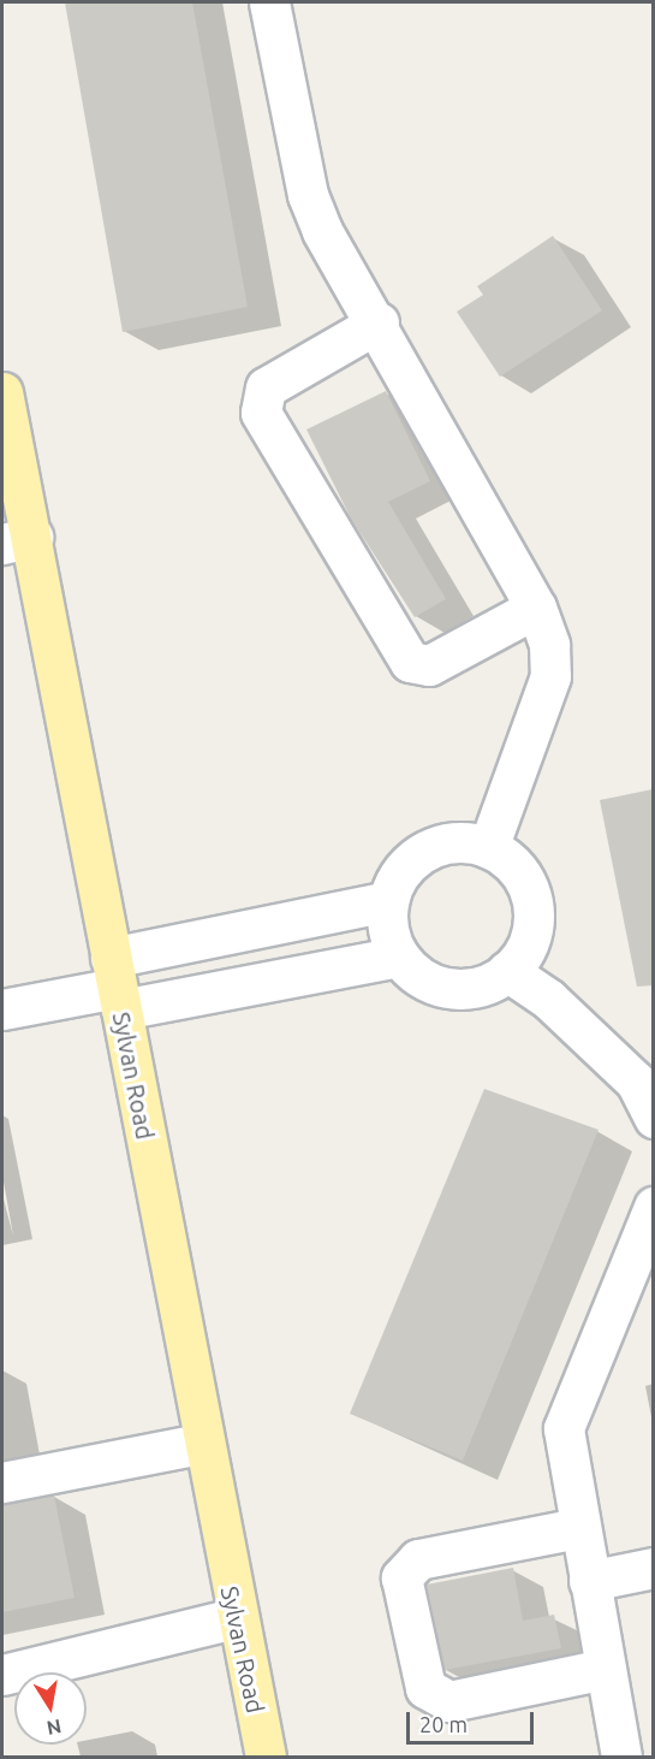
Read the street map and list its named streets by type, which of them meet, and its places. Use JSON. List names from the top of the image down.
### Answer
{
  "streets": {
    "main road": ["Sylvan Road"]
  },
  "scale_bar": "20 m",
  "north": "bottom"
}
